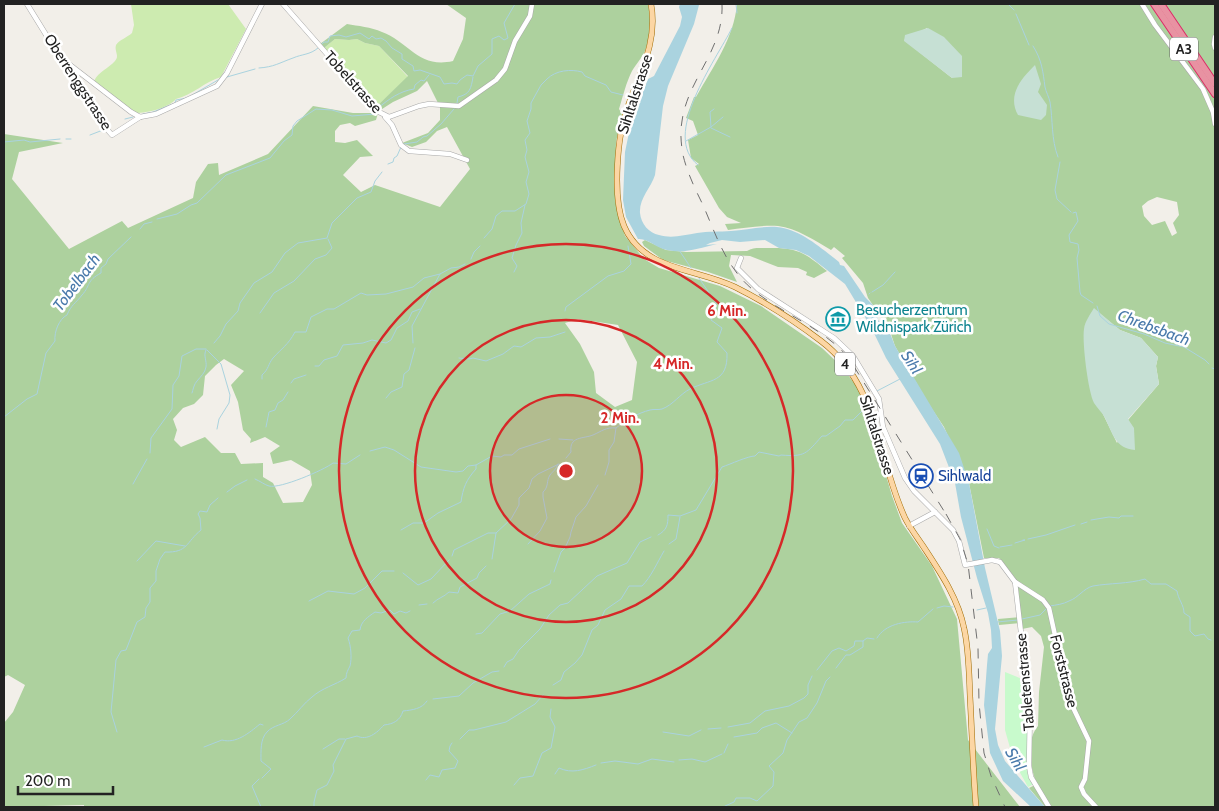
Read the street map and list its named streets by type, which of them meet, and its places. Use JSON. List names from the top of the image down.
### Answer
{
  "streets": {
    "highway": ["A3"],
    "main road": ["Sihltalstrasse", "4"],
    "street": [
      "Oberrenggstrasse",
      "Tobelstrasse",
      "Forststrasse",
      "Tabletenstrasse"
    ]
  },
  "crossings": [
    ["Forststrasse", "Tabletenstrasse"]
  ],
  "water": ["Tobelbach", "Chrebsbach", "Sihl"],
  "places": {
    "museum": ["Besucherzentrum Wildnispark Zürich"],
    "station": ["Sihlwald"]
  },
  "scale_bar": "200 m",
  "rings": ["6 Min.", "4 Min.", "2 Min."]
}
